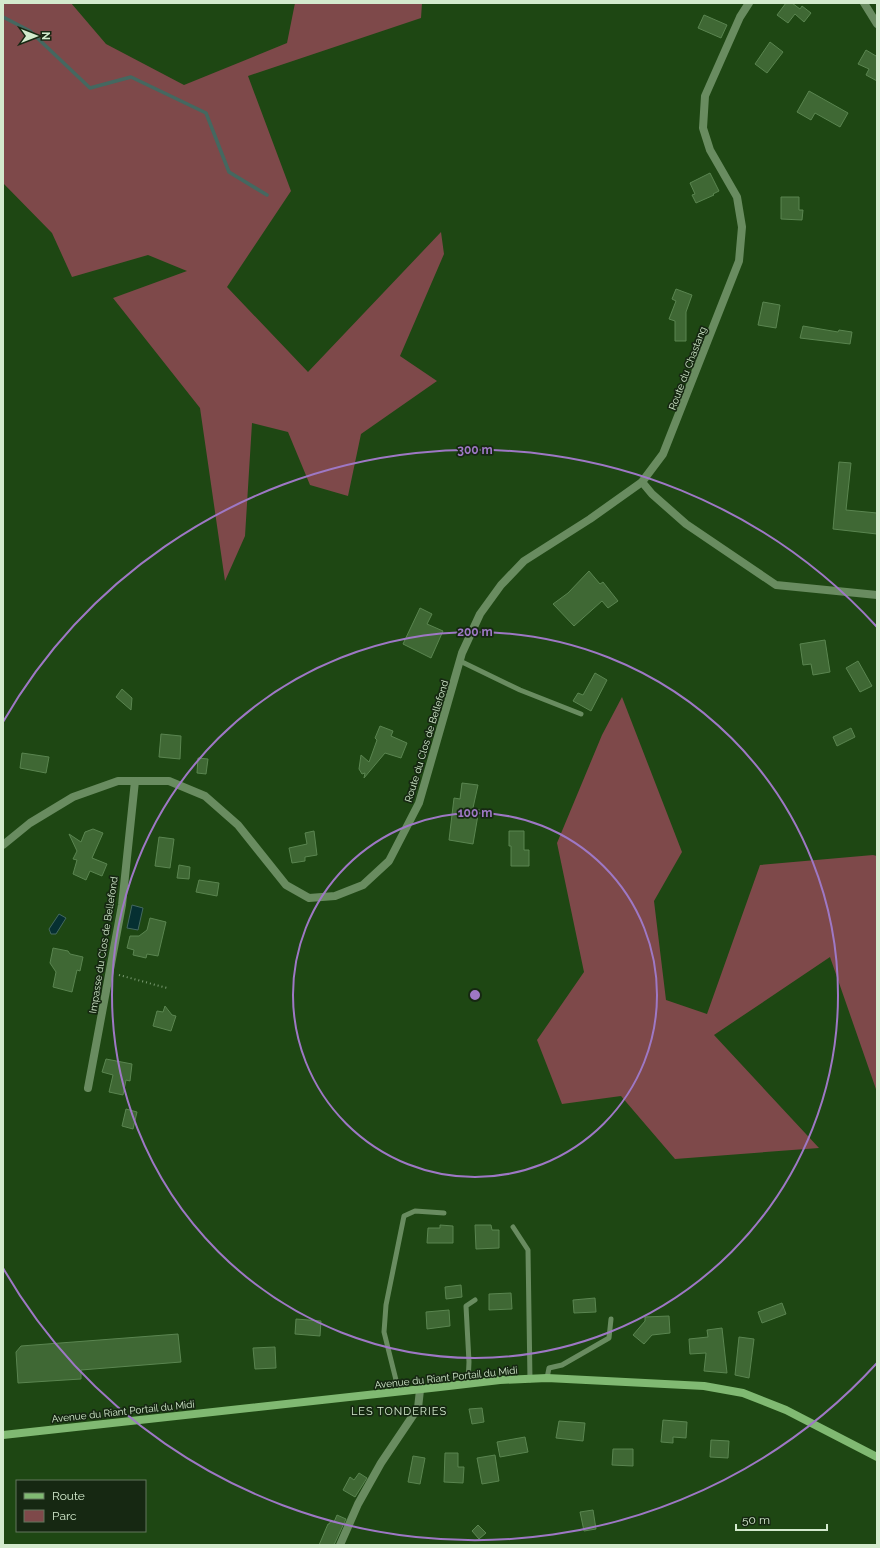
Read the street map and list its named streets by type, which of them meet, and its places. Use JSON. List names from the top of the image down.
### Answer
{
  "streets": {
    "main road": ["Avenue du Riant Portail du Midi"],
    "street": ["Route du Chastang", "Route du Clos de Bellefond", "Impasse du Clos de Bellefond"]
  },
  "crossings": [
    ["Route du Chastang", "Route du Clos de Bellefond"],
    ["Route du Clos de Bellefond", "Impasse du Clos de Bellefond"]
  ],
  "districts": ["LES TONDERIES"],
  "legend": ["Route", "Parc"],
  "scale_bar": "50 m",
  "north": "right",
  "rings": ["300 m", "200 m", "100 m"]
}
